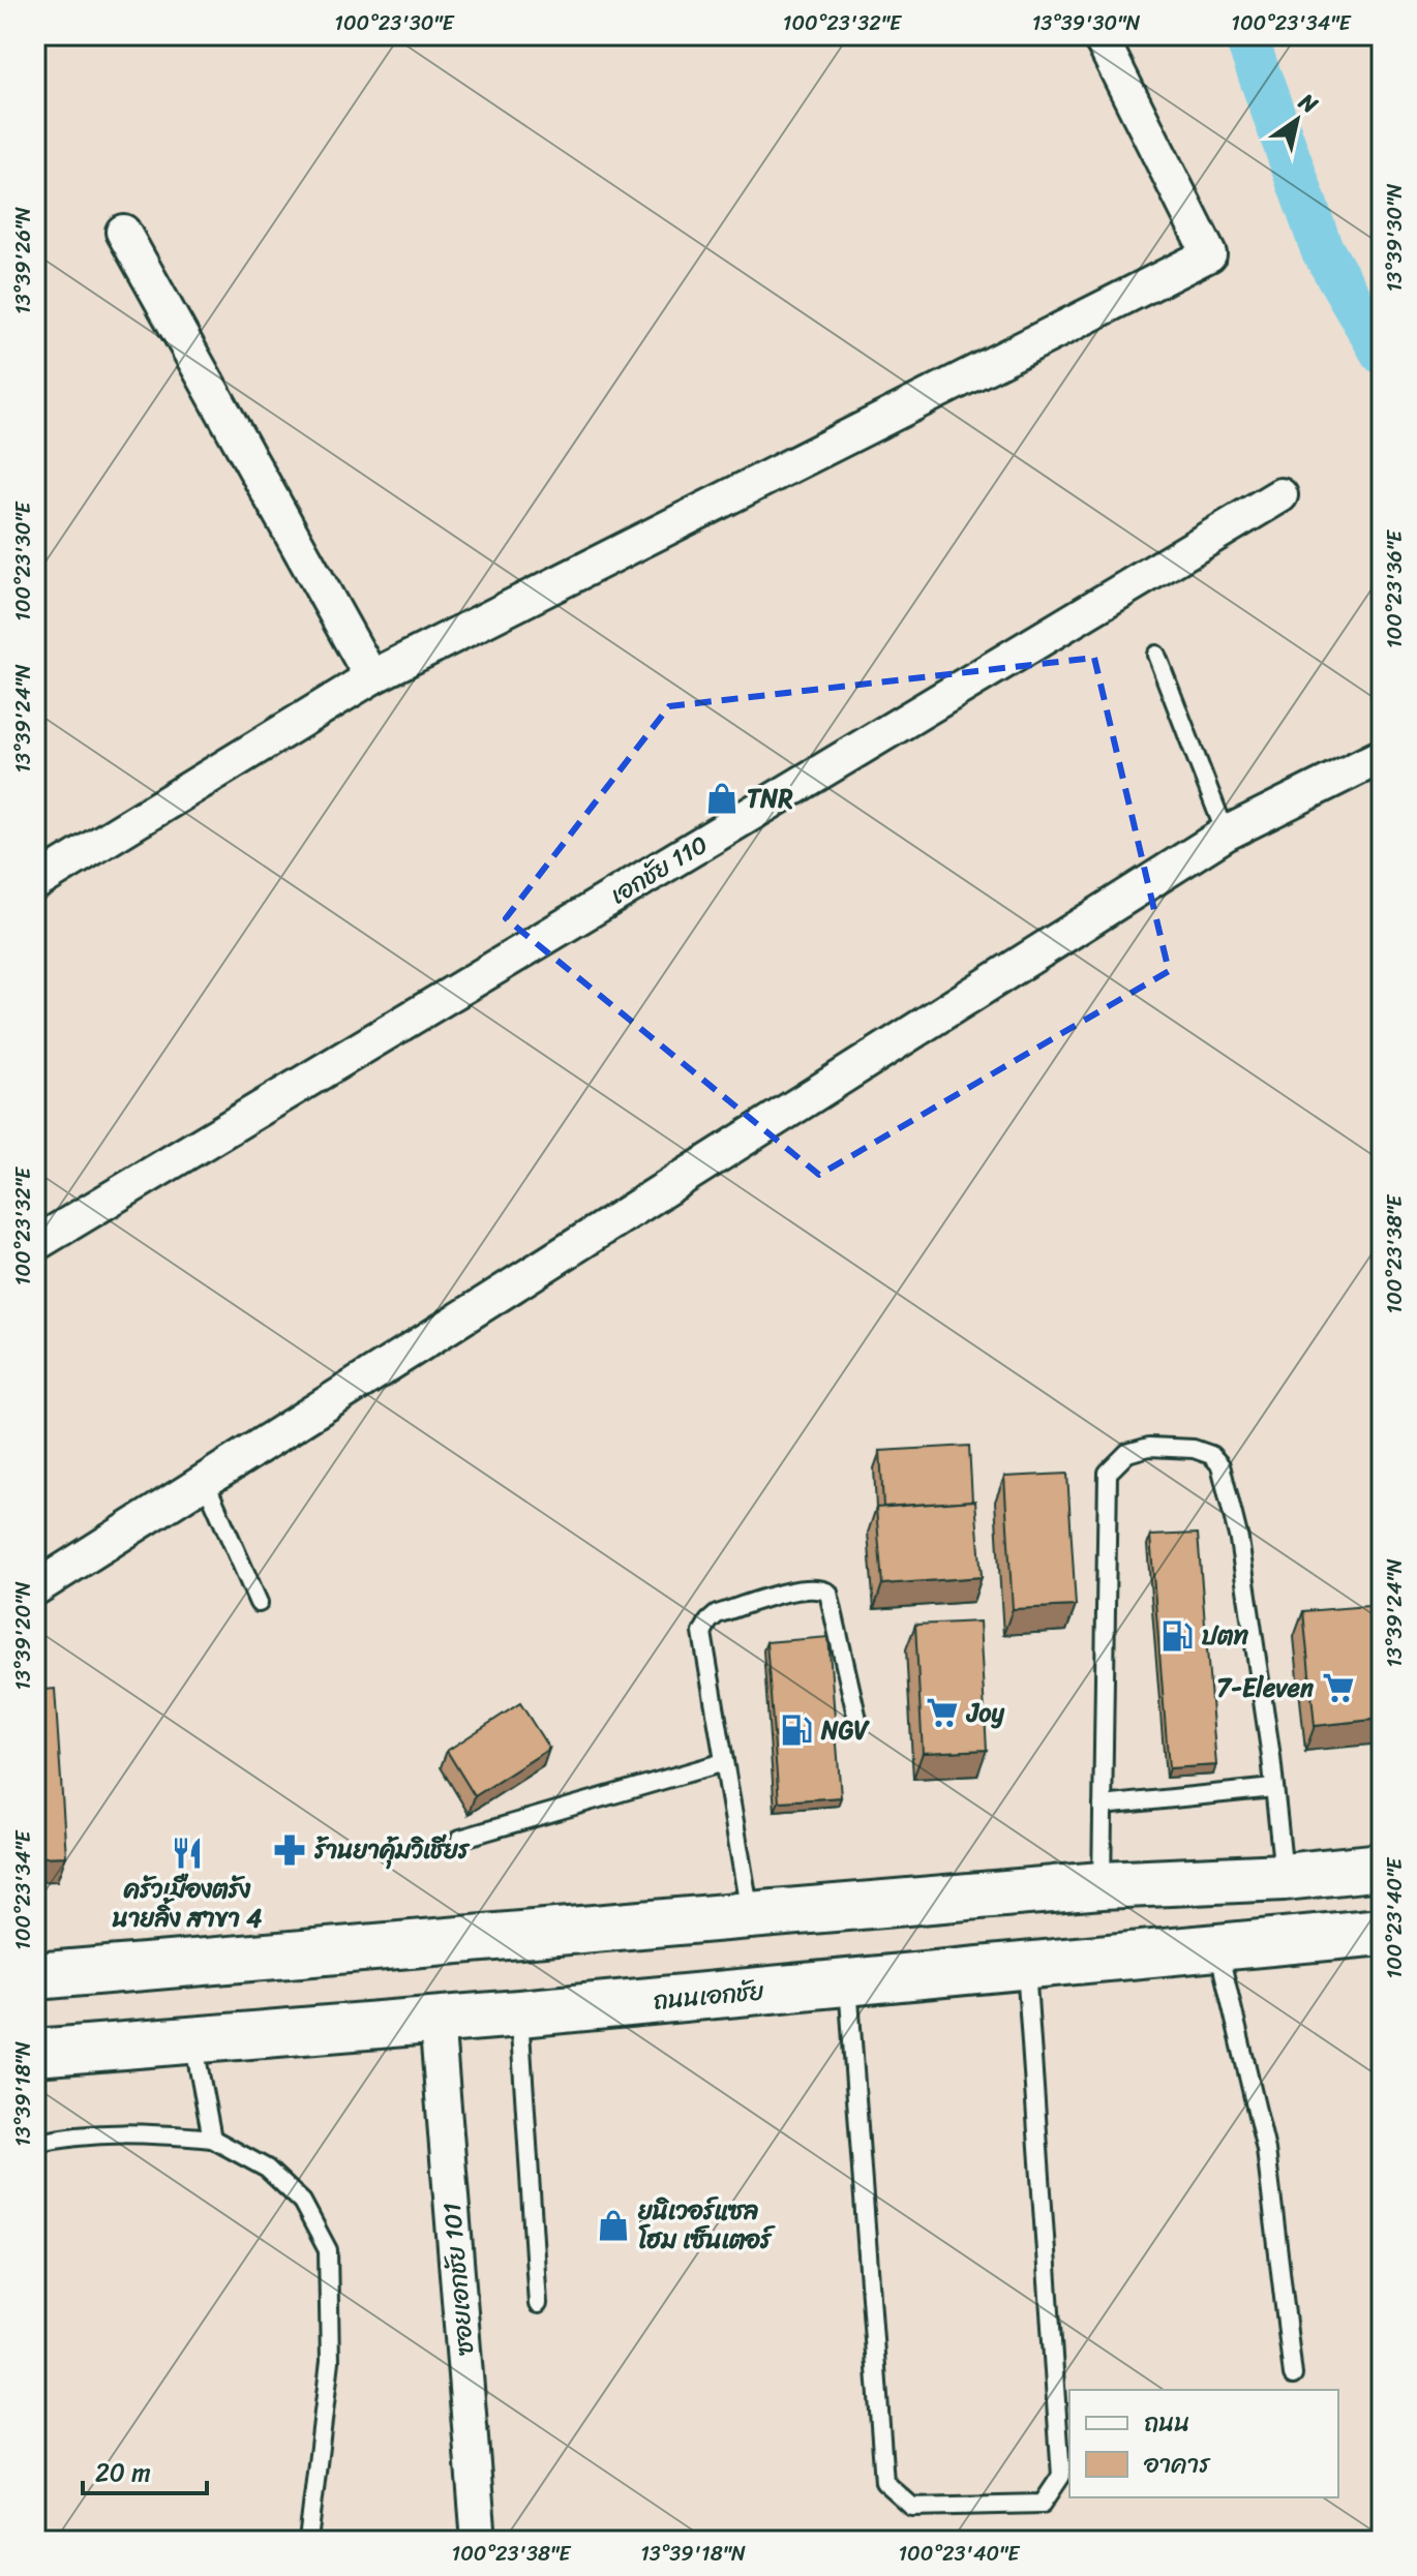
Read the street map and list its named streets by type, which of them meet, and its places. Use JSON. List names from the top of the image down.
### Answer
{
  "streets": {
    "main road": ["ถนนเอกชัย"],
    "street": ["เอกชัย 110", "ซอยเอกชัย 101"]
  },
  "crossings": [
    ["ถนนเอกชัย", "ซอยเอกชัย 101"]
  ],
  "places": {
    "shop": ["TNR", "ยูนิเวอร์แซล โฮม เซ็นเตอร์"],
    "fuel station": ["ปตท", "NGV"],
    "supermarket": ["7-Eleven", "Joy"],
    "pharmacy": ["ร้านยาคุ้มวิเชียร"],
    "restaurant": ["ครัวเมืองตรัง นายลิ้ง สาขา 4"]
  },
  "legend": ["ถนน", "อาคาร"],
  "scale_bar": "20 m",
  "north": "top right",
  "coordinates": [
    "100°23'30\"E",
    "100°23'32\"E",
    "13°39'30\"N",
    "100°23'34\"E",
    "13°39'26\"N",
    "100°23'36\"E",
    "13°39'24\"N",
    "100°23'38\"E",
    "13°39'20\"N",
    "100°23'40\"E",
    "13°39'18\"N"
  ]
}
